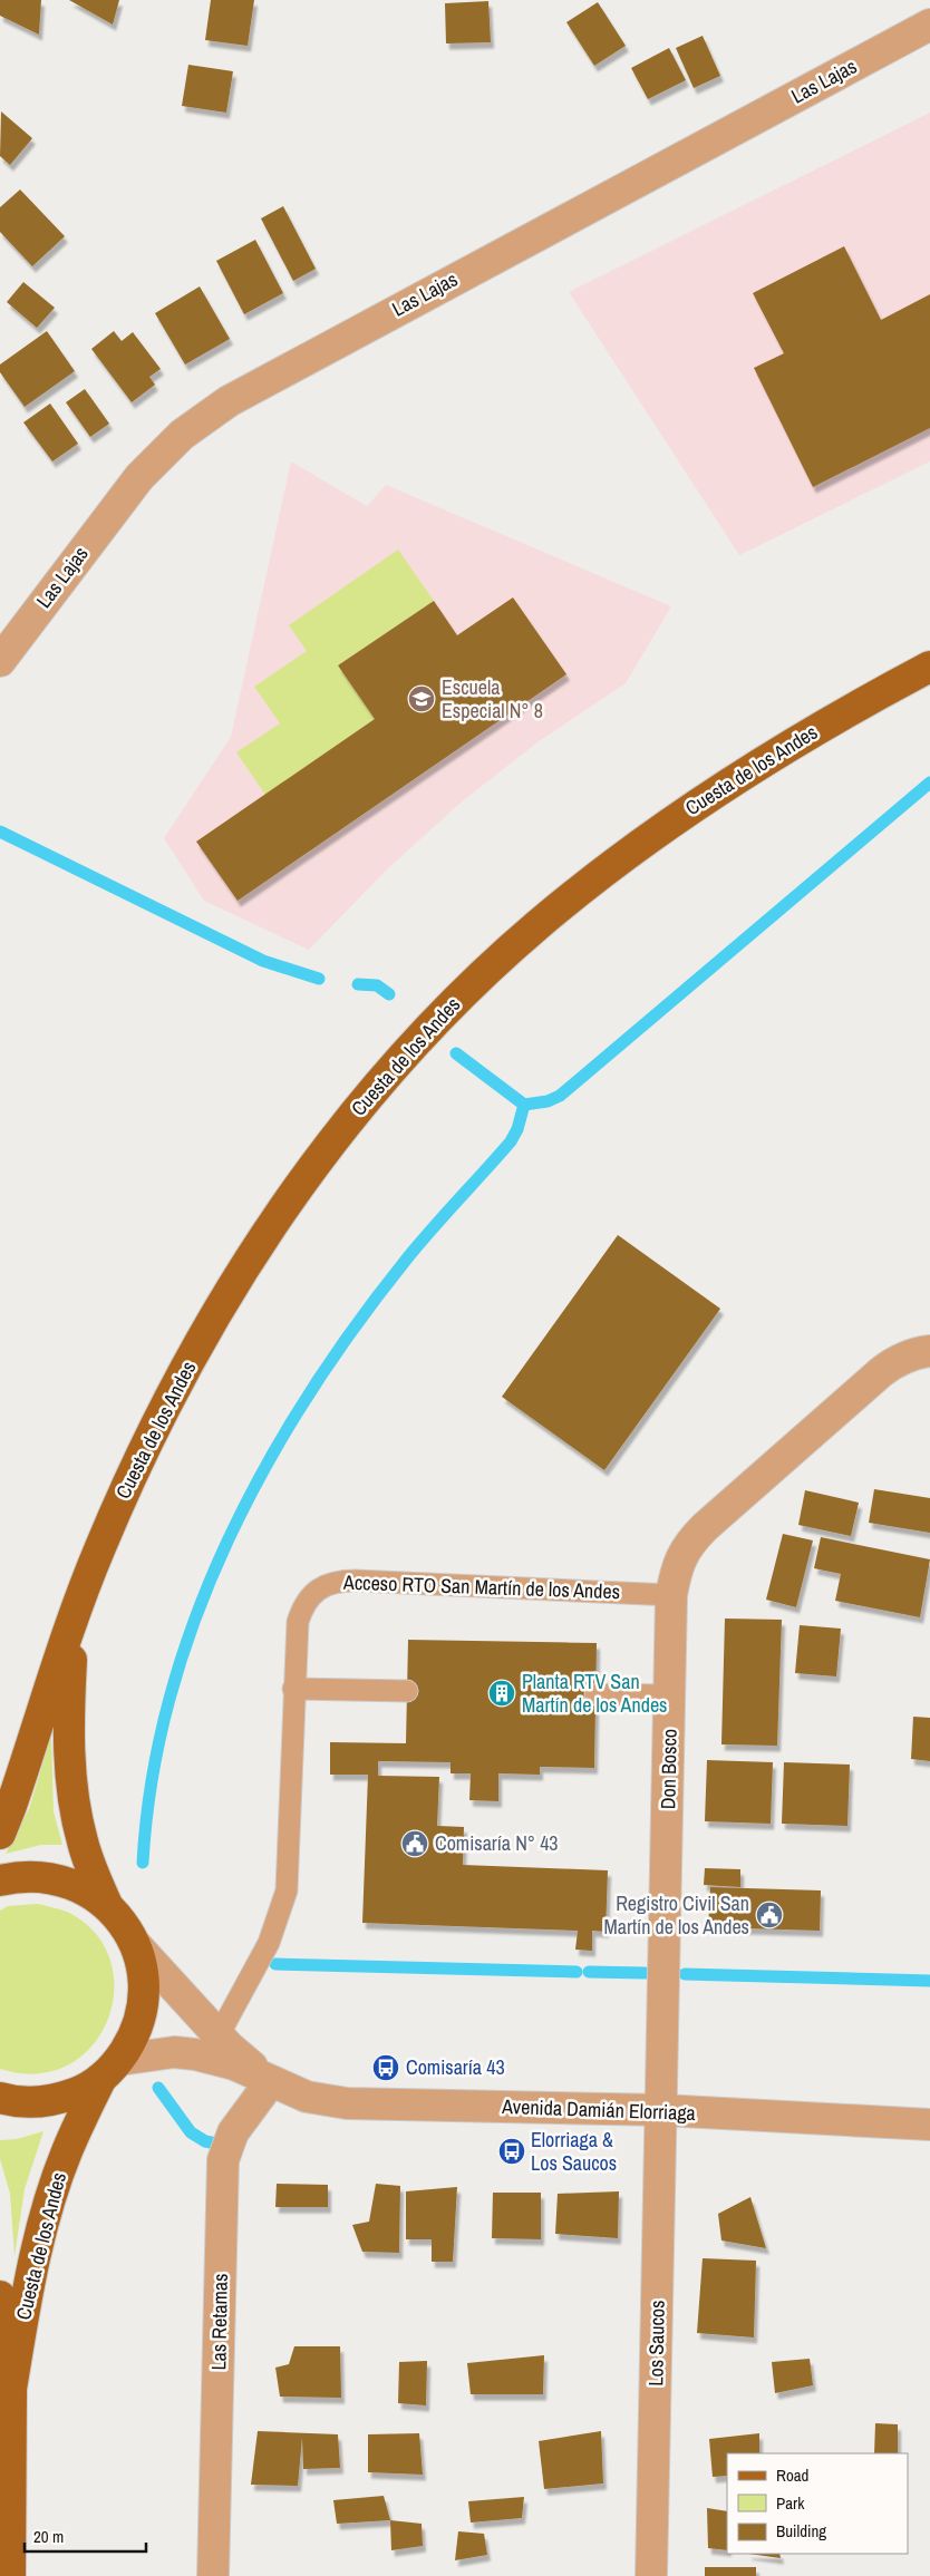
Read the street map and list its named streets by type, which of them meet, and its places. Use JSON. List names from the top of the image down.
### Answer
{
  "streets": {
    "main road": ["Cuesta de los Andes"],
    "street": [
      "Las Lajas",
      "Don Bosco",
      "Avenida Damián Elorriaga",
      "Las Retamas",
      "Los Saucos"
    ],
    "lane": ["Acceso RTO San Martín de los Andes"]
  },
  "crossings": [
    ["Cuesta de los Andes", "Avenida Damián Elorriaga"],
    ["Acceso RTO San Martín de los Andes", "Don Bosco"],
    ["Acceso RTO San Martín de los Andes", "Avenida Damián Elorriaga"],
    ["Don Bosco", "Avenida Damián Elorriaga"],
    ["Don Bosco", "Los Saucos"],
    ["Avenida Damián Elorriaga", "Las Retamas"],
    ["Avenida Damián Elorriaga", "Los Saucos"]
  ],
  "places": {
    "school or university": ["Escuela Especial N° 8"],
    "building": ["Planta RTV San Martín de los Andes"],
    "public building": ["Comisaría N° 43", "Registro Civil San Martín de los Andes"],
    "bus stop": ["Comisaría 43", "Elorriaga & Los Saucos"]
  },
  "legend": ["Road", "Park", "Building"],
  "scale_bar": "20 m"
}
